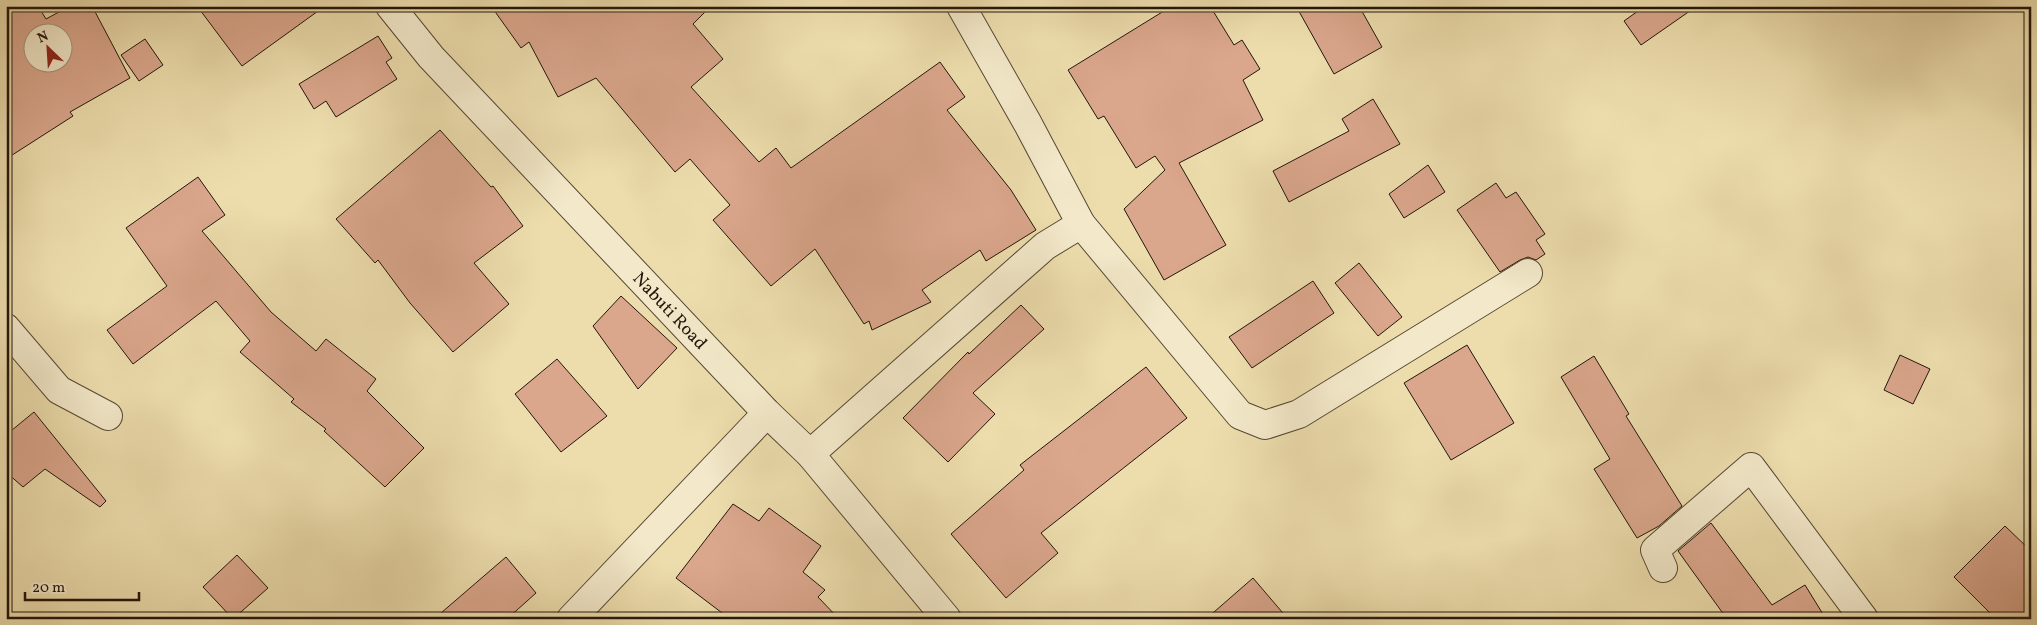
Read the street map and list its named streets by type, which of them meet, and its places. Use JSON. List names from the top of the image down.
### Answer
{
  "streets": {
    "street": ["Nabuti Road"]
  },
  "scale_bar": "20 m",
  "north": "top left"
}
